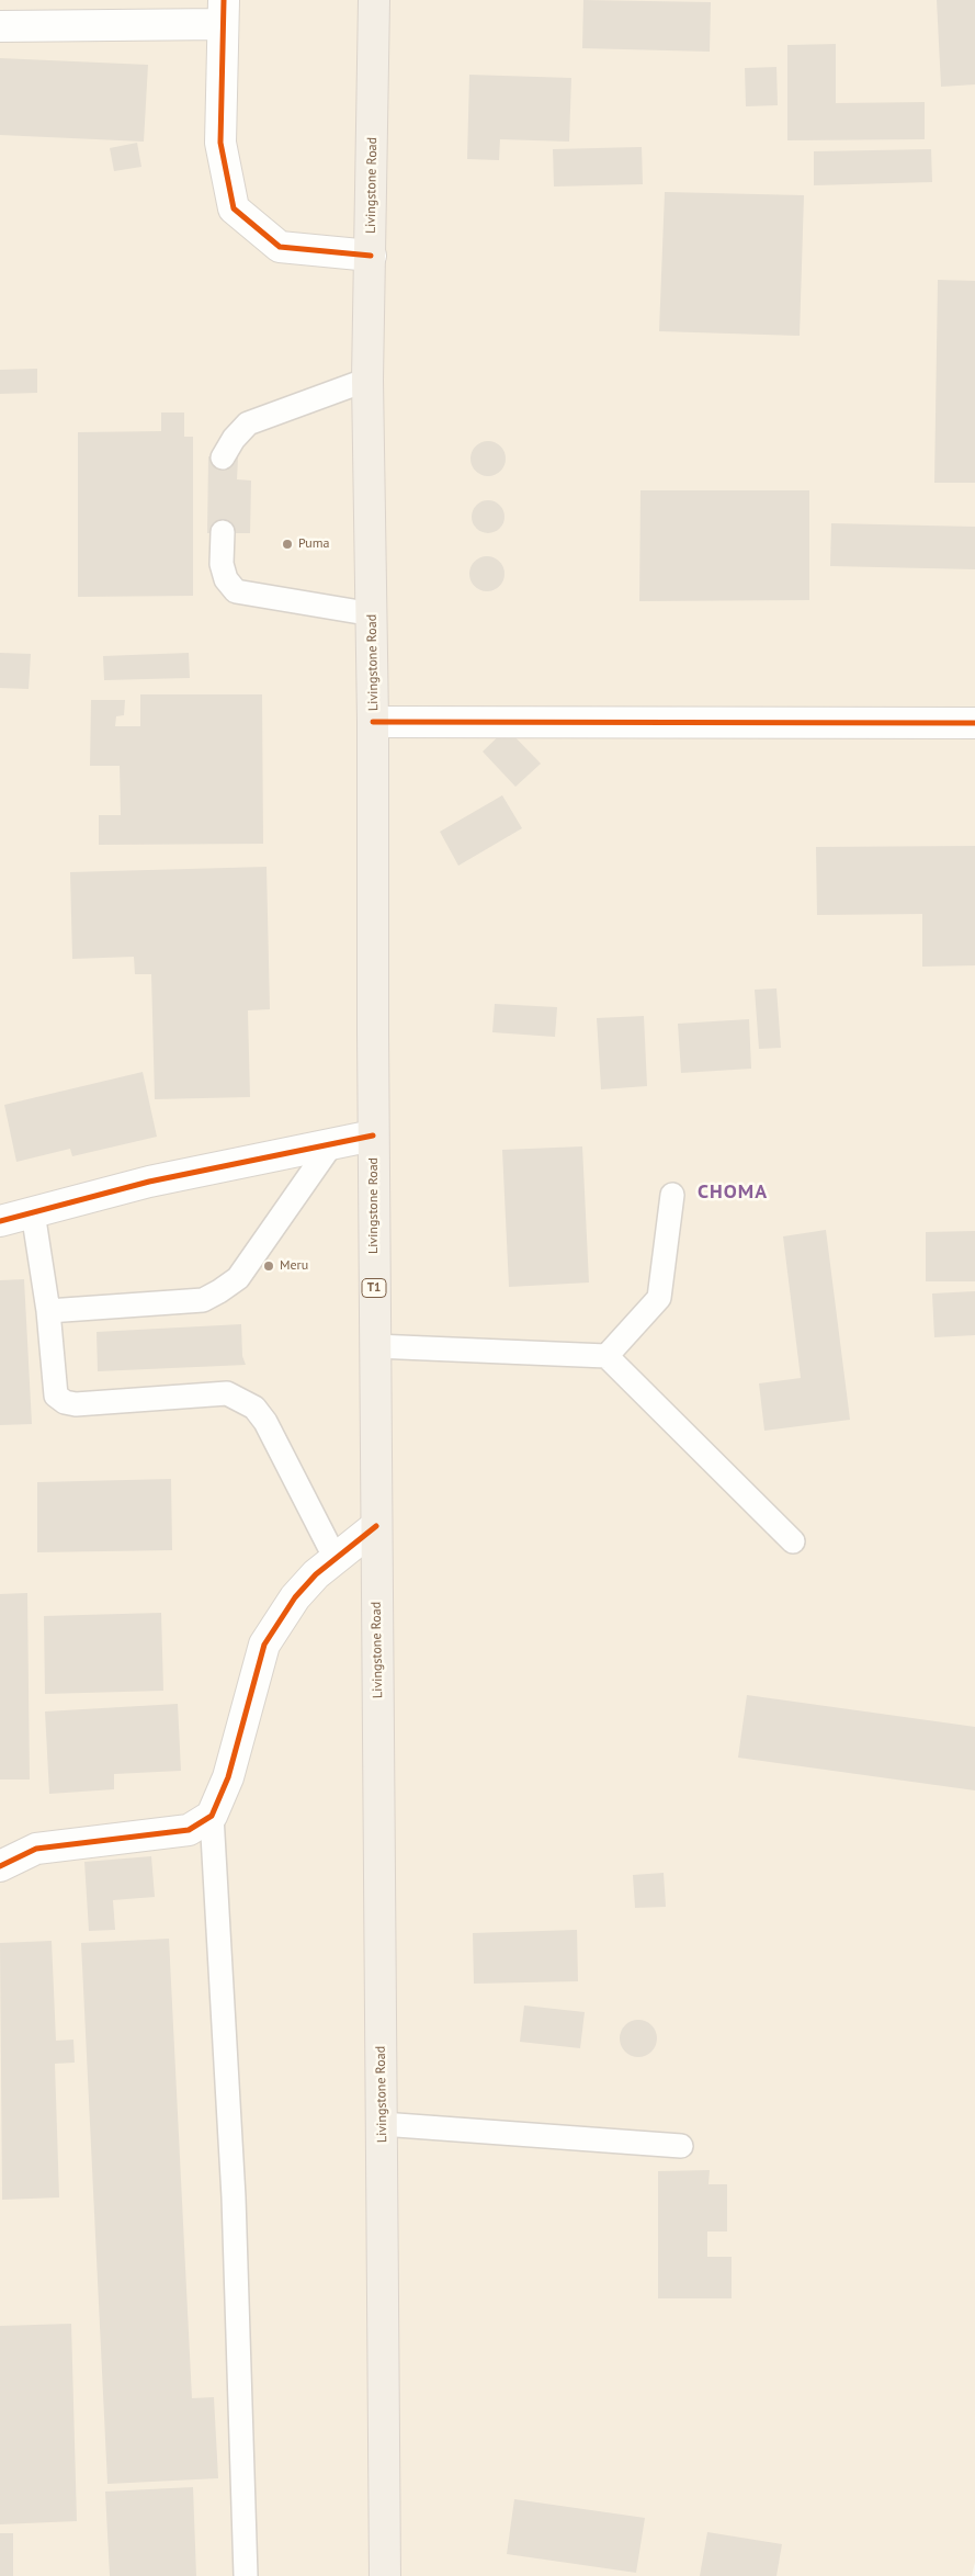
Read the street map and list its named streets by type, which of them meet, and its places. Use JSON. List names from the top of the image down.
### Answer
{
  "streets": {
    "highway": ["Livingstone Road", "T1"]
  },
  "districts": ["CHOMA"],
  "places": ["Puma", "Meru"]
}
